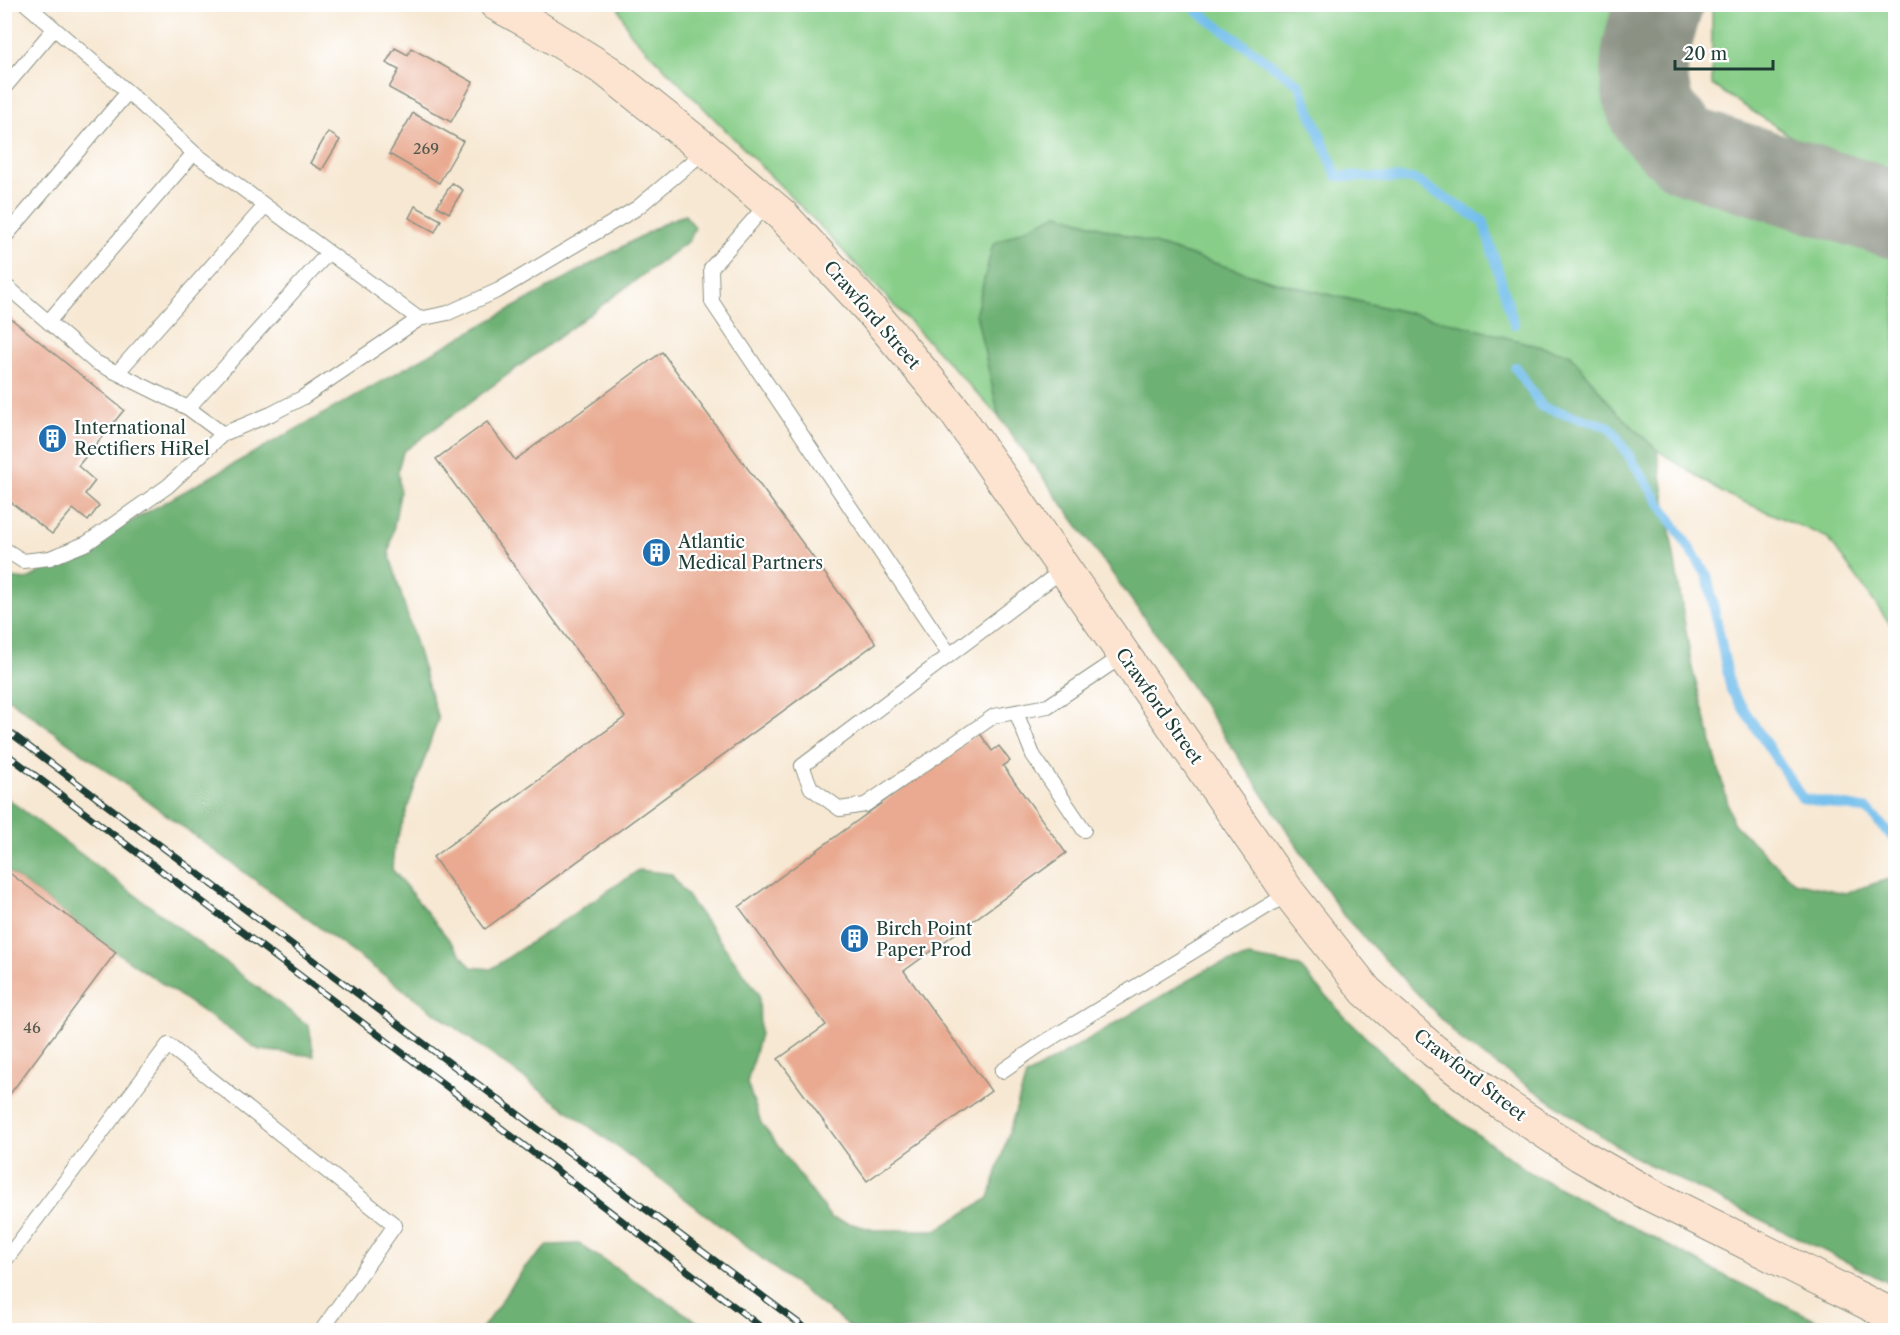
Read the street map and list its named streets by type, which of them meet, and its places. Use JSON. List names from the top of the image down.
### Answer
{
  "streets": {
    "main road": ["Crawford Street"]
  },
  "places": {
    "building": ["International Rectifiers HiRel", "Atlantic Medical Partners", "Birch Point Paper Prod"]
  },
  "house_numbers": ["269", "46"],
  "scale_bar": "20 m"
}
